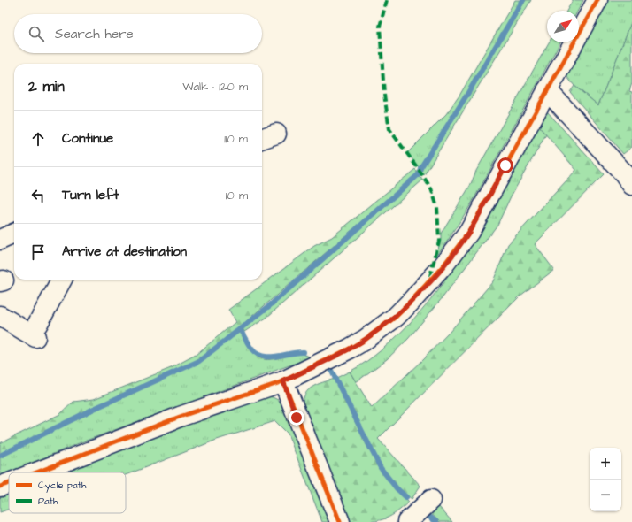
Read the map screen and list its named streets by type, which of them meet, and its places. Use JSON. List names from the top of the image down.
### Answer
{
  "legend": ["Cycle path", "Path"],
  "north": "top right",
  "page": {
    "search": "Search here",
    "heading": ["2 min", "Walk · 120 m"],
    "list": [
      ["Continue", "110 m"],
      ["Turn left", "10 m"],
      "Arrive at destination"
    ],
    "map_buttons": ["+", "−"]
  }
}
